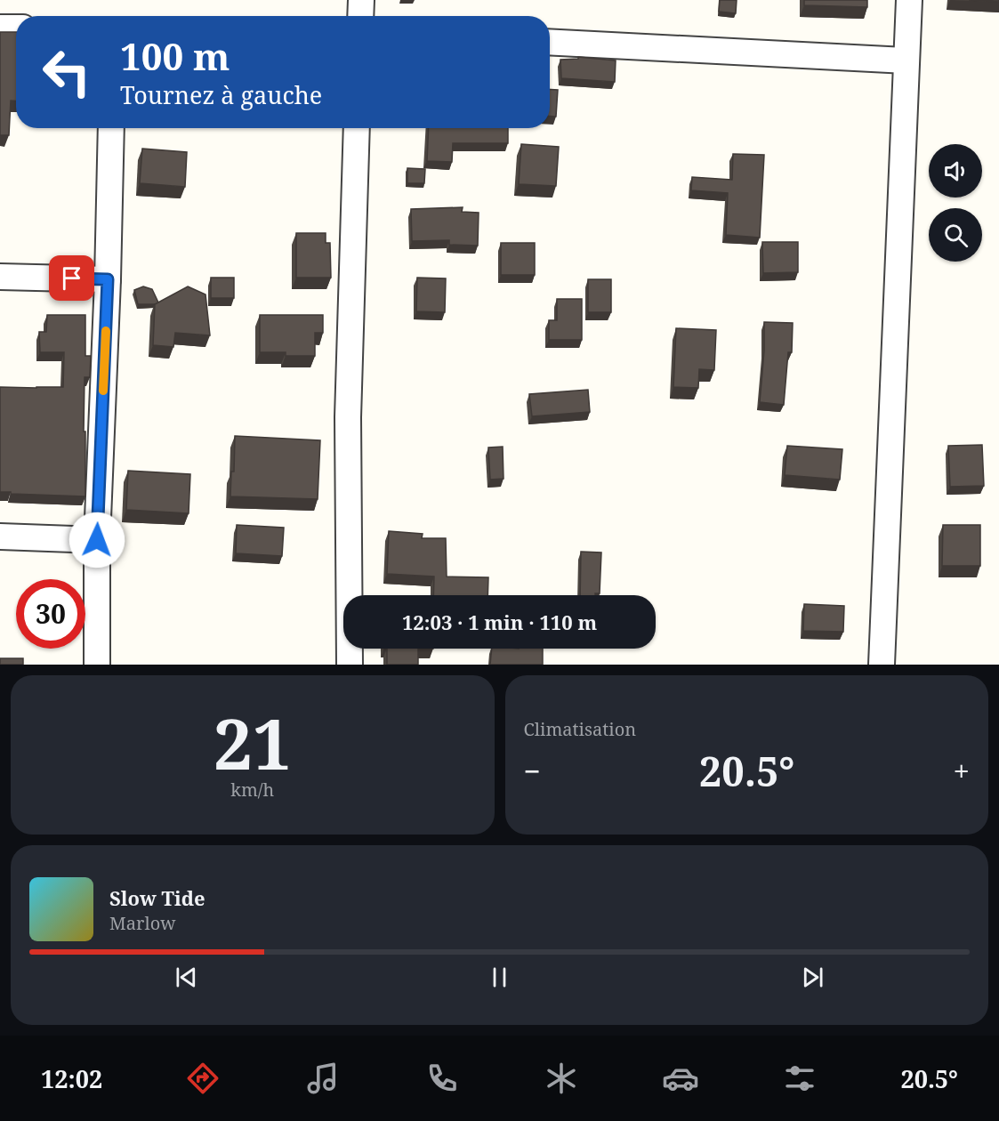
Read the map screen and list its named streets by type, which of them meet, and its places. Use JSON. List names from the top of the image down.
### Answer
{
  "page": {
    "turn": ["100 m", "Tournez à gauche"],
    "limit": "30",
    "trip": "12:03 · 1 min · 110 m",
    "tile": [
      ["21", "km/h"],
      "Climatisation"
    ],
    "heat": ["−", "20.5°", "+"],
    "song": ["Slow Tide", "Marlow"],
    "tabs": ["12:02", "20.5°"]
  }
}
